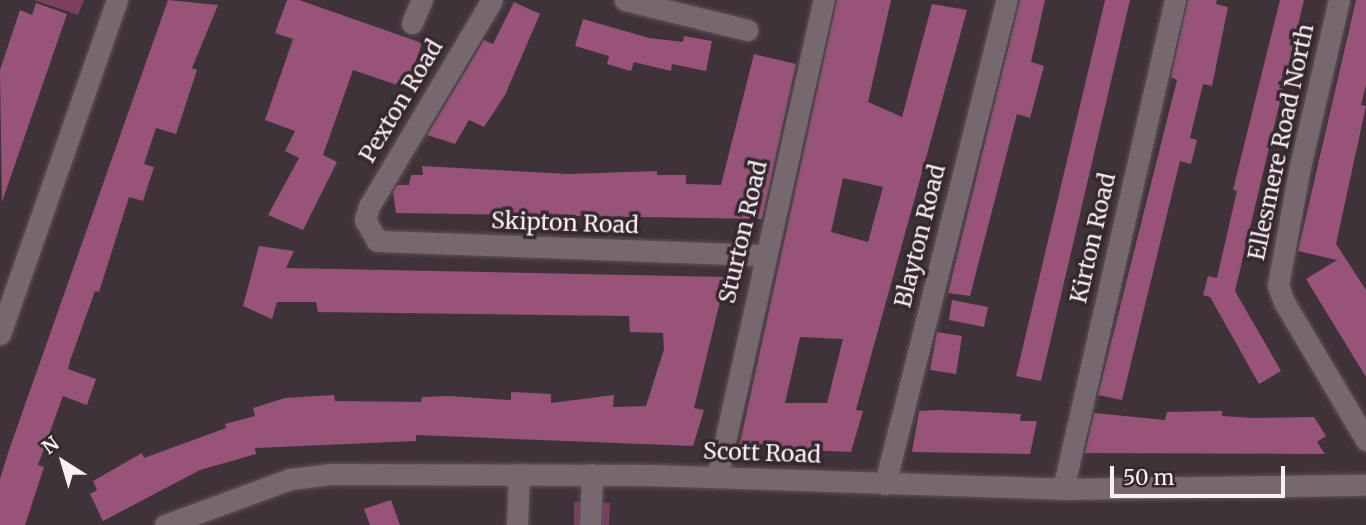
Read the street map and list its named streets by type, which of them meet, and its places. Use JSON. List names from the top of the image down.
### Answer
{
  "streets": {
    "street": [
      "Pexton Road",
      "Ellesmere Road North",
      "Skipton Road",
      "Sturton Road",
      "Blayton Road",
      "Kirton Road",
      "Scott Road"
    ]
  },
  "crossings": [
    ["Pexton Road", "Skipton Road"],
    ["Skipton Road", "Sturton Road"],
    ["Sturton Road", "Scott Road"],
    ["Blayton Road", "Scott Road"],
    ["Kirton Road", "Scott Road"]
  ],
  "scale_bar": "50 m",
  "north": "top left"
}
